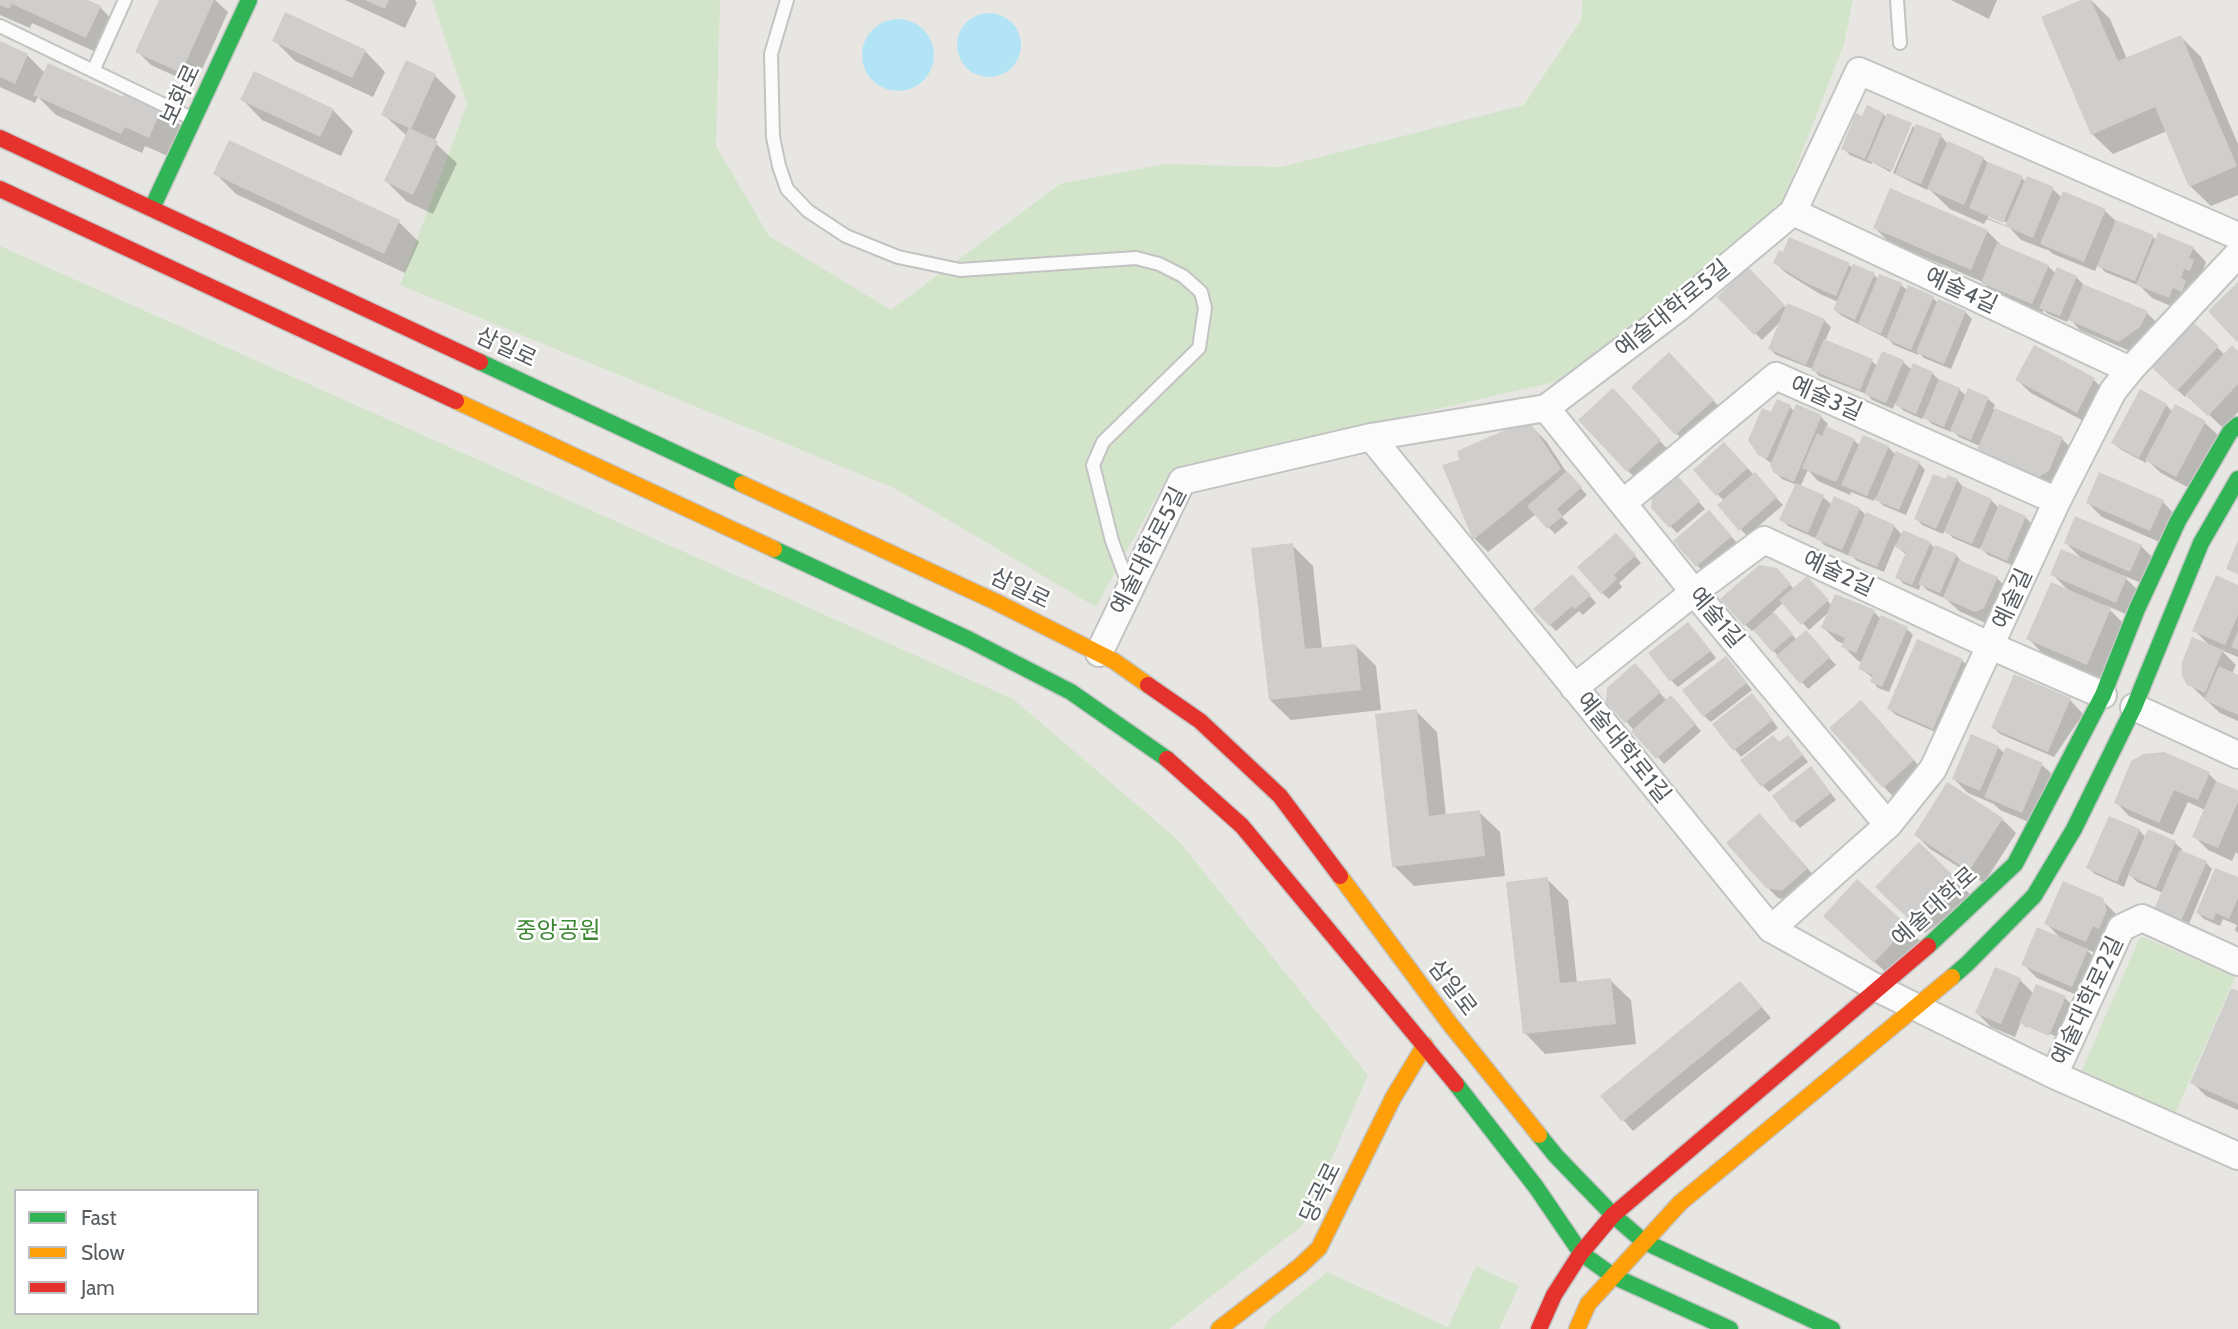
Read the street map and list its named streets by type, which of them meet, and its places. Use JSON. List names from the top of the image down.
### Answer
{
  "streets": {
    "main road": [
      "보화로",
      "삼일로",
      "예술대학로",
      "당곡로"
    ],
    "street": [
      "예술4길",
      "예술대학로5길",
      "예술3길",
      "예술2길",
      "예술길",
      "예술1길",
      "예술대학로1길",
      "예술대학로2길"
    ]
  },
  "crossings": [
    ["보화로", "삼일로"],
    ["예술4길", "예술대학로5길"],
    ["예술4길", "예술길"],
    ["예술대학로5길", "삼일로"],
    ["예술대학로5길", "예술1길"],
    ["예술대학로5길", "예술대학로1길"],
    ["삼일로", "예술대학로"],
    ["예술3길", "예술길"],
    ["예술3길", "예술1길"],
    ["예술2길", "예술길"],
    ["예술2길", "예술1길"],
    ["예술길", "예술1길"],
    ["예술길", "예술대학로1길"],
    ["예술대학로1길", "예술대학로"],
    ["예술대학로1길", "예술대학로2길"]
  ],
  "parks": ["중앙공원"],
  "legend": ["Fast", "Slow", "Jam"]
}
